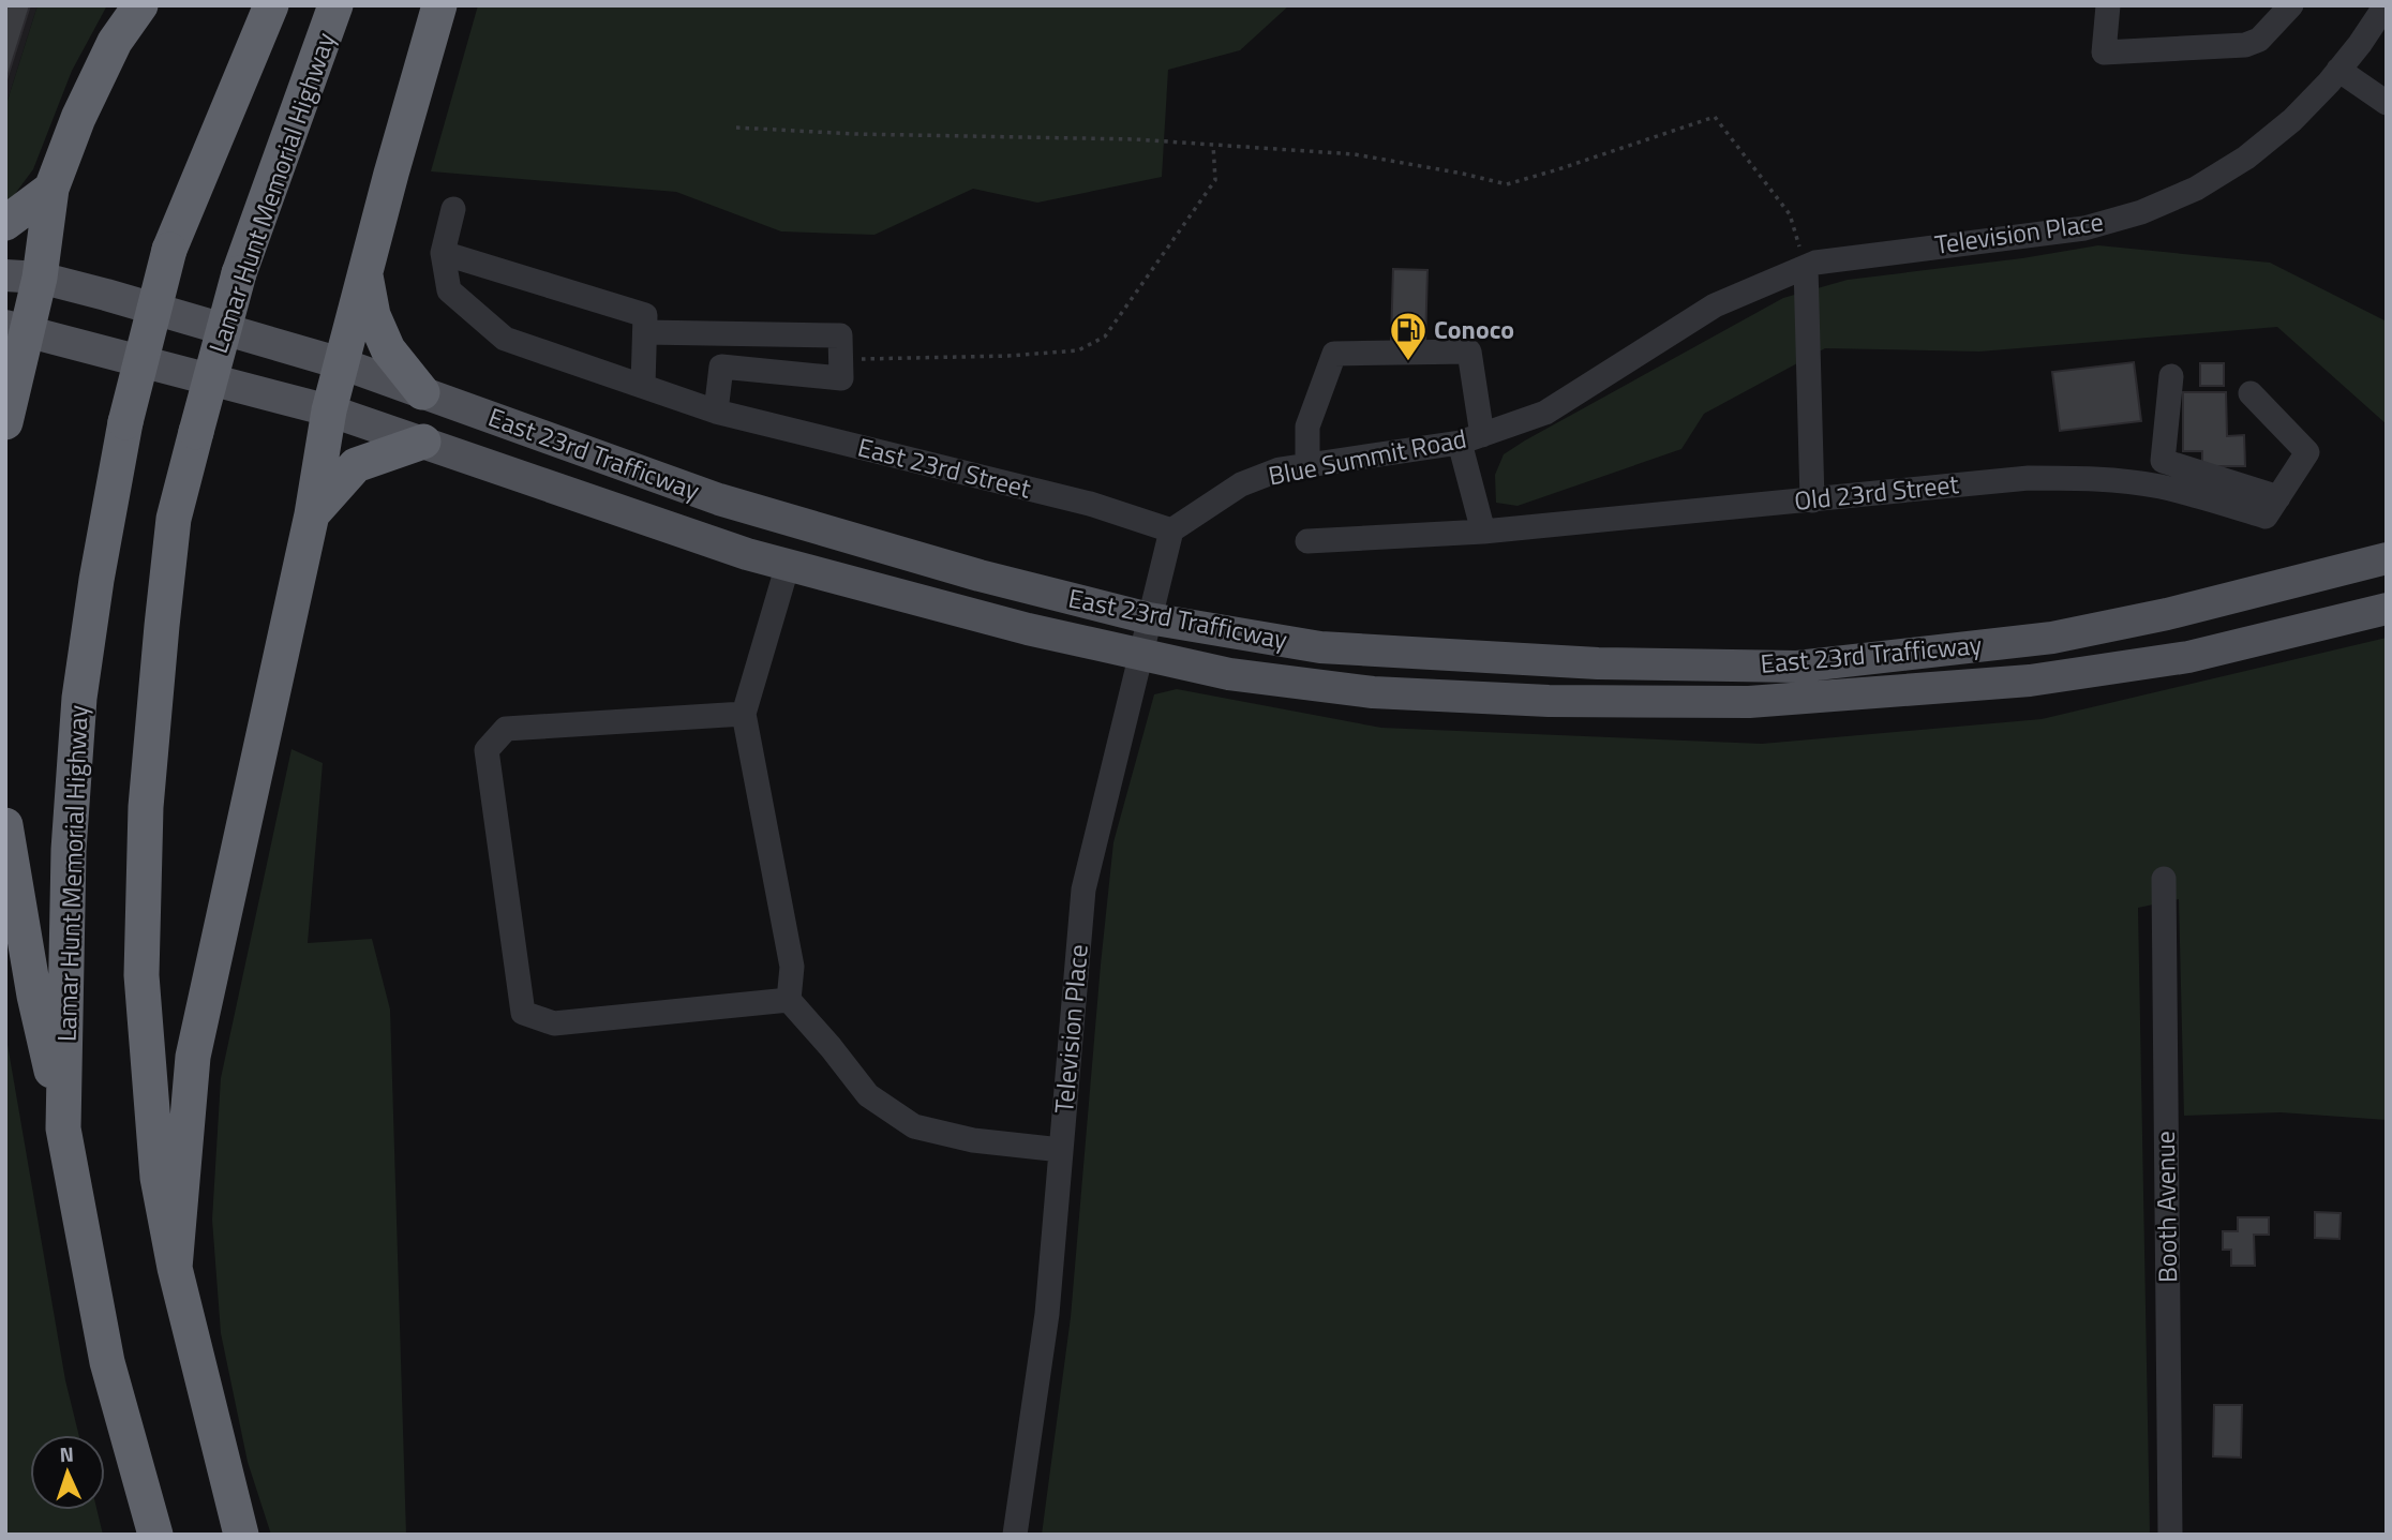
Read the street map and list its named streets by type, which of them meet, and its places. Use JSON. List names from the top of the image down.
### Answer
{
  "streets": {
    "highway": ["Lamar Hunt Memorial Highway"],
    "main road": ["East 23rd Trafficway"],
    "street": [
      "Television Place",
      "Blue Summit Road",
      "East 23rd Street",
      "Old 23rd Street",
      "Booth Avenue"
    ]
  },
  "crossings": [
    ["Television Place", "East 23rd Trafficway"],
    ["Television Place", "Blue Summit Road"],
    ["Television Place", "East 23rd Street"],
    ["Blue Summit Road", "East 23rd Street"]
  ],
  "places": {
    "fuel station": ["Conoco"]
  },
  "north": "top"
}
